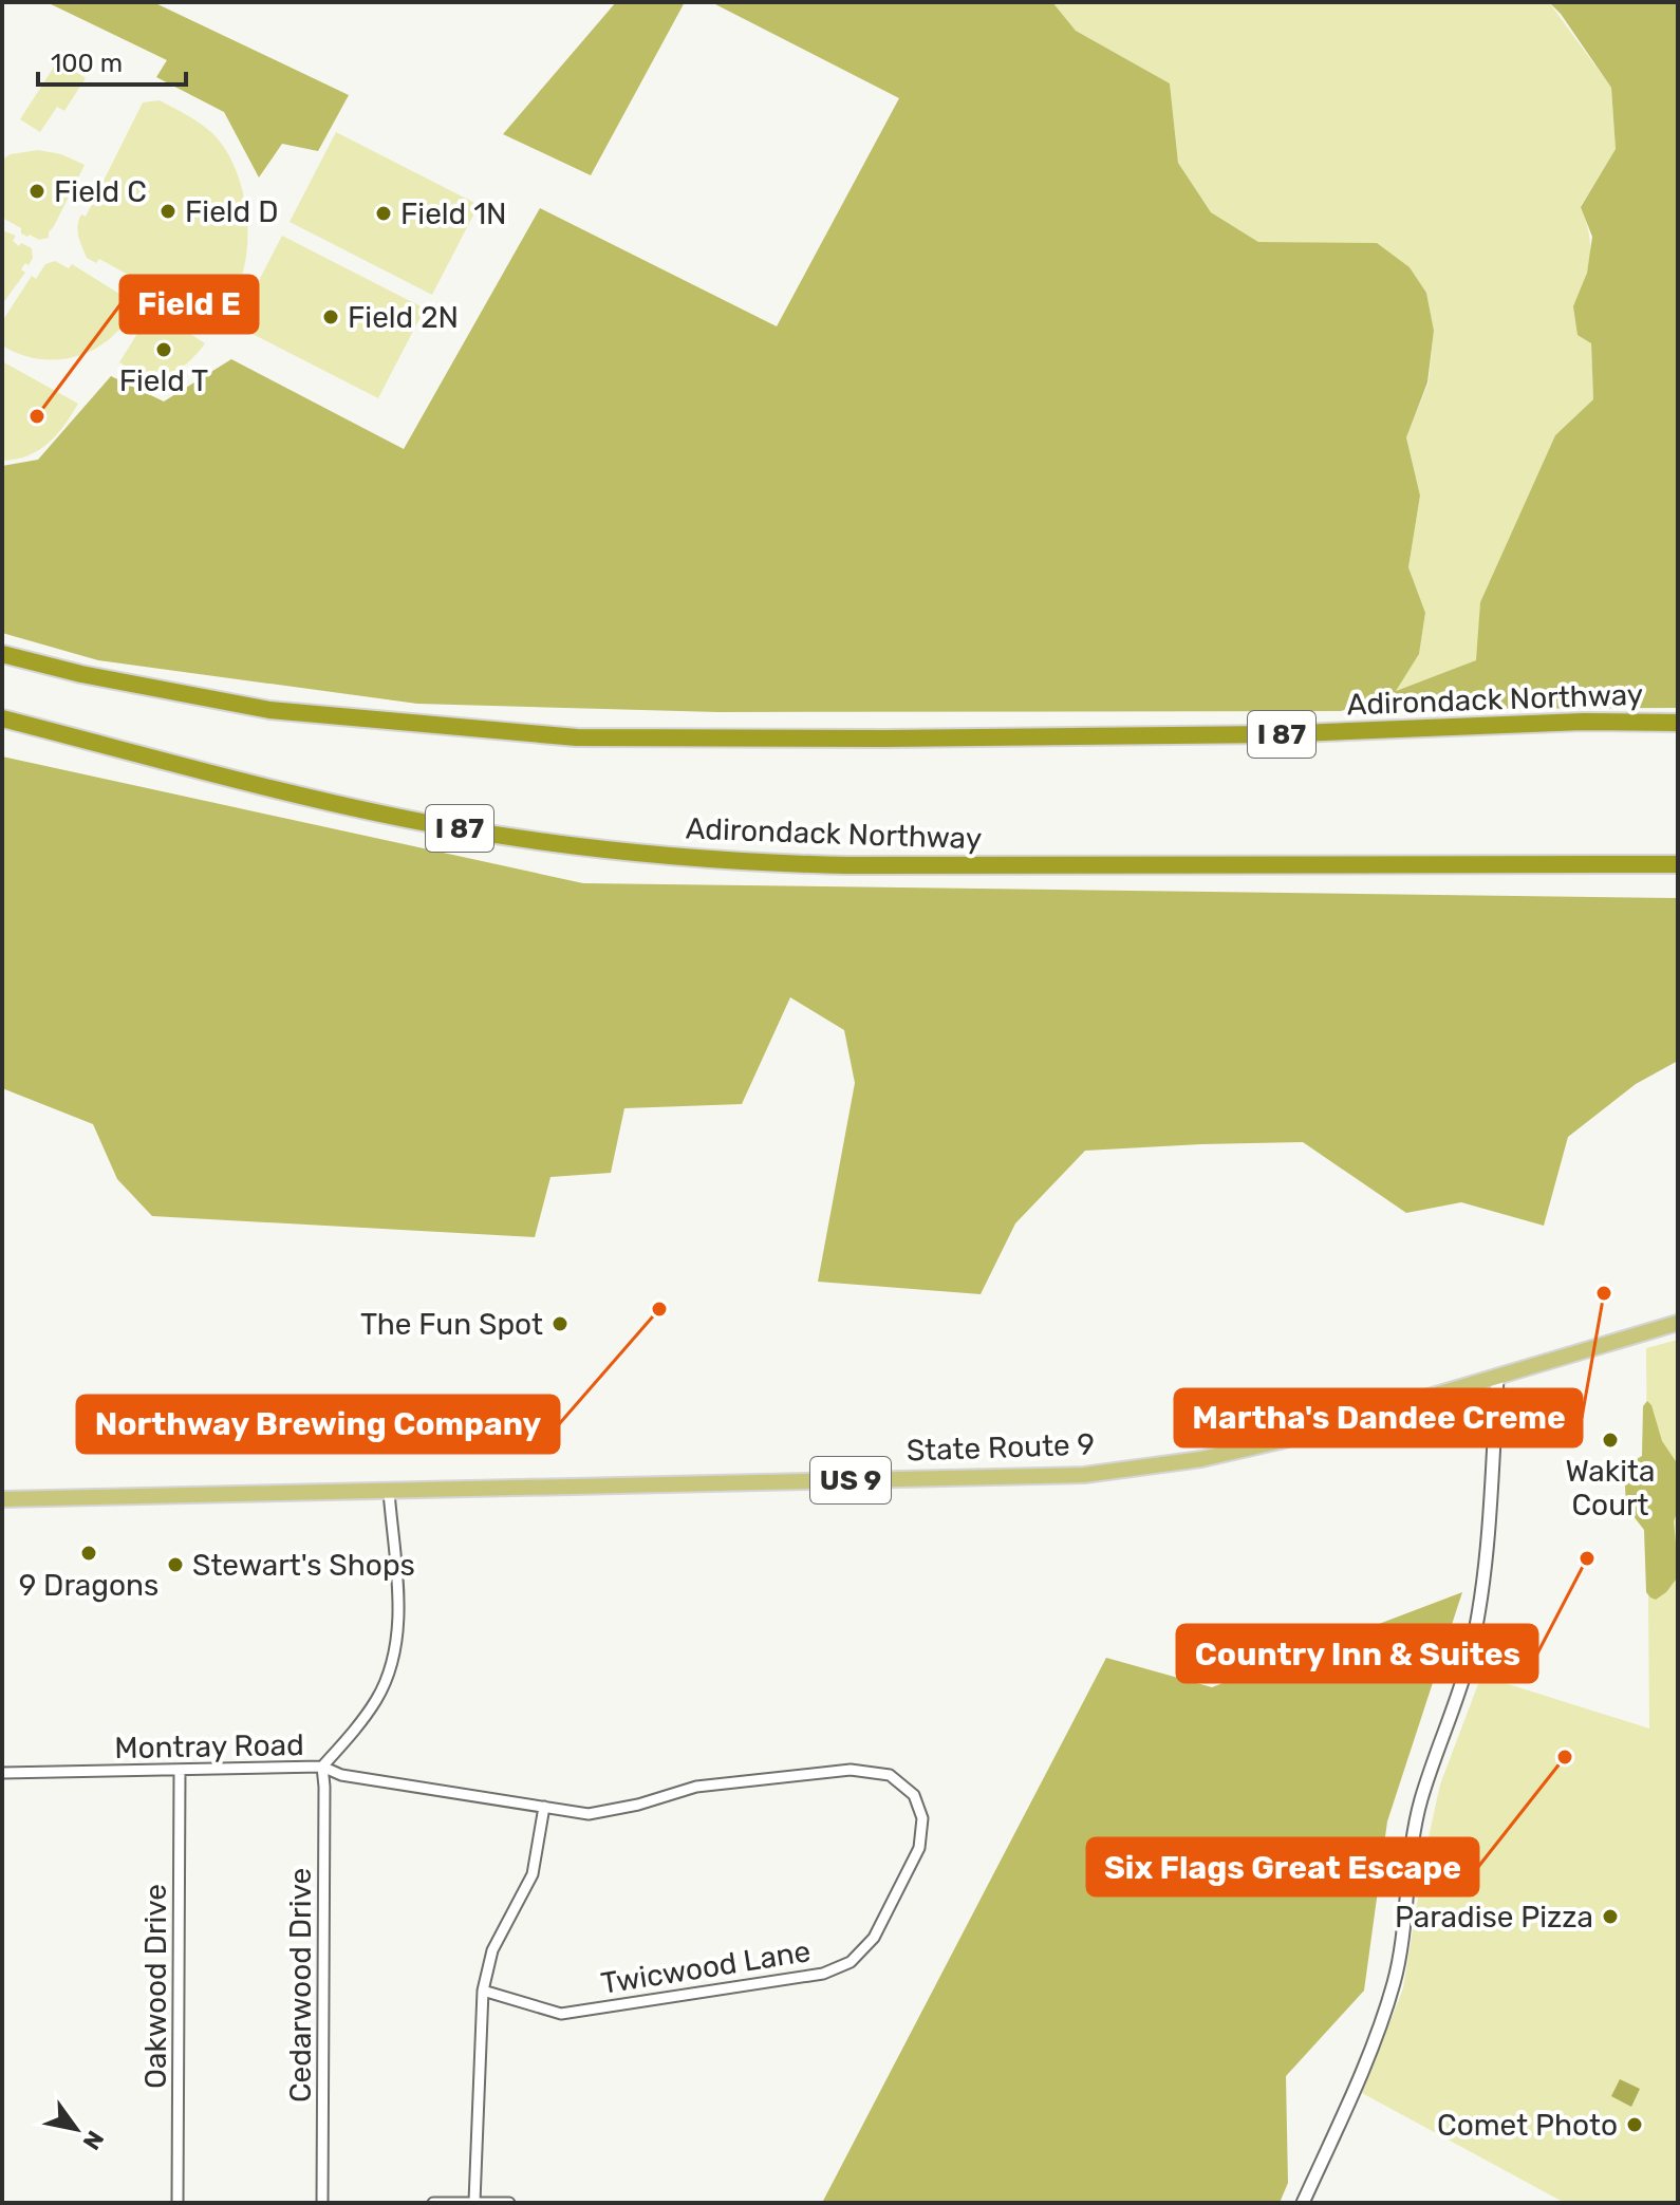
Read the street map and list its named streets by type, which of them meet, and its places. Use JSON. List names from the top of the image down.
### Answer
{
  "streets": {
    "highway": ["Adirondack Northway", "I 87"],
    "main road": ["State Route 9", "US 9"],
    "street": [
      "Montray Road",
      "Twicwood Lane",
      "Cedarwood Drive",
      "Oakwood Drive"
    ]
  },
  "crossings": [
    ["State Route 9", "Montray Road"],
    ["Montray Road", "Twicwood Lane"],
    ["Montray Road", "Cedarwood Drive"],
    ["Montray Road", "Oakwood Drive"],
    ["Twicwood Lane", "Cedarwood Drive"]
  ],
  "places": [
    "Field C",
    "Field D",
    "Field 1N",
    "Field 2N",
    "Field T",
    "Field E",
    "Martha's Dandee Creme",
    "Northway Brewing Company",
    "The Fun Spot",
    "Wakita Court",
    "9 Dragons",
    "Country Inn & Suites",
    "Stewart's Shops",
    "Six Flags Great Escape",
    "Paradise Pizza",
    "Comet Photo"
  ],
  "scale_bar": "100 m",
  "north": "bottom right"
}
